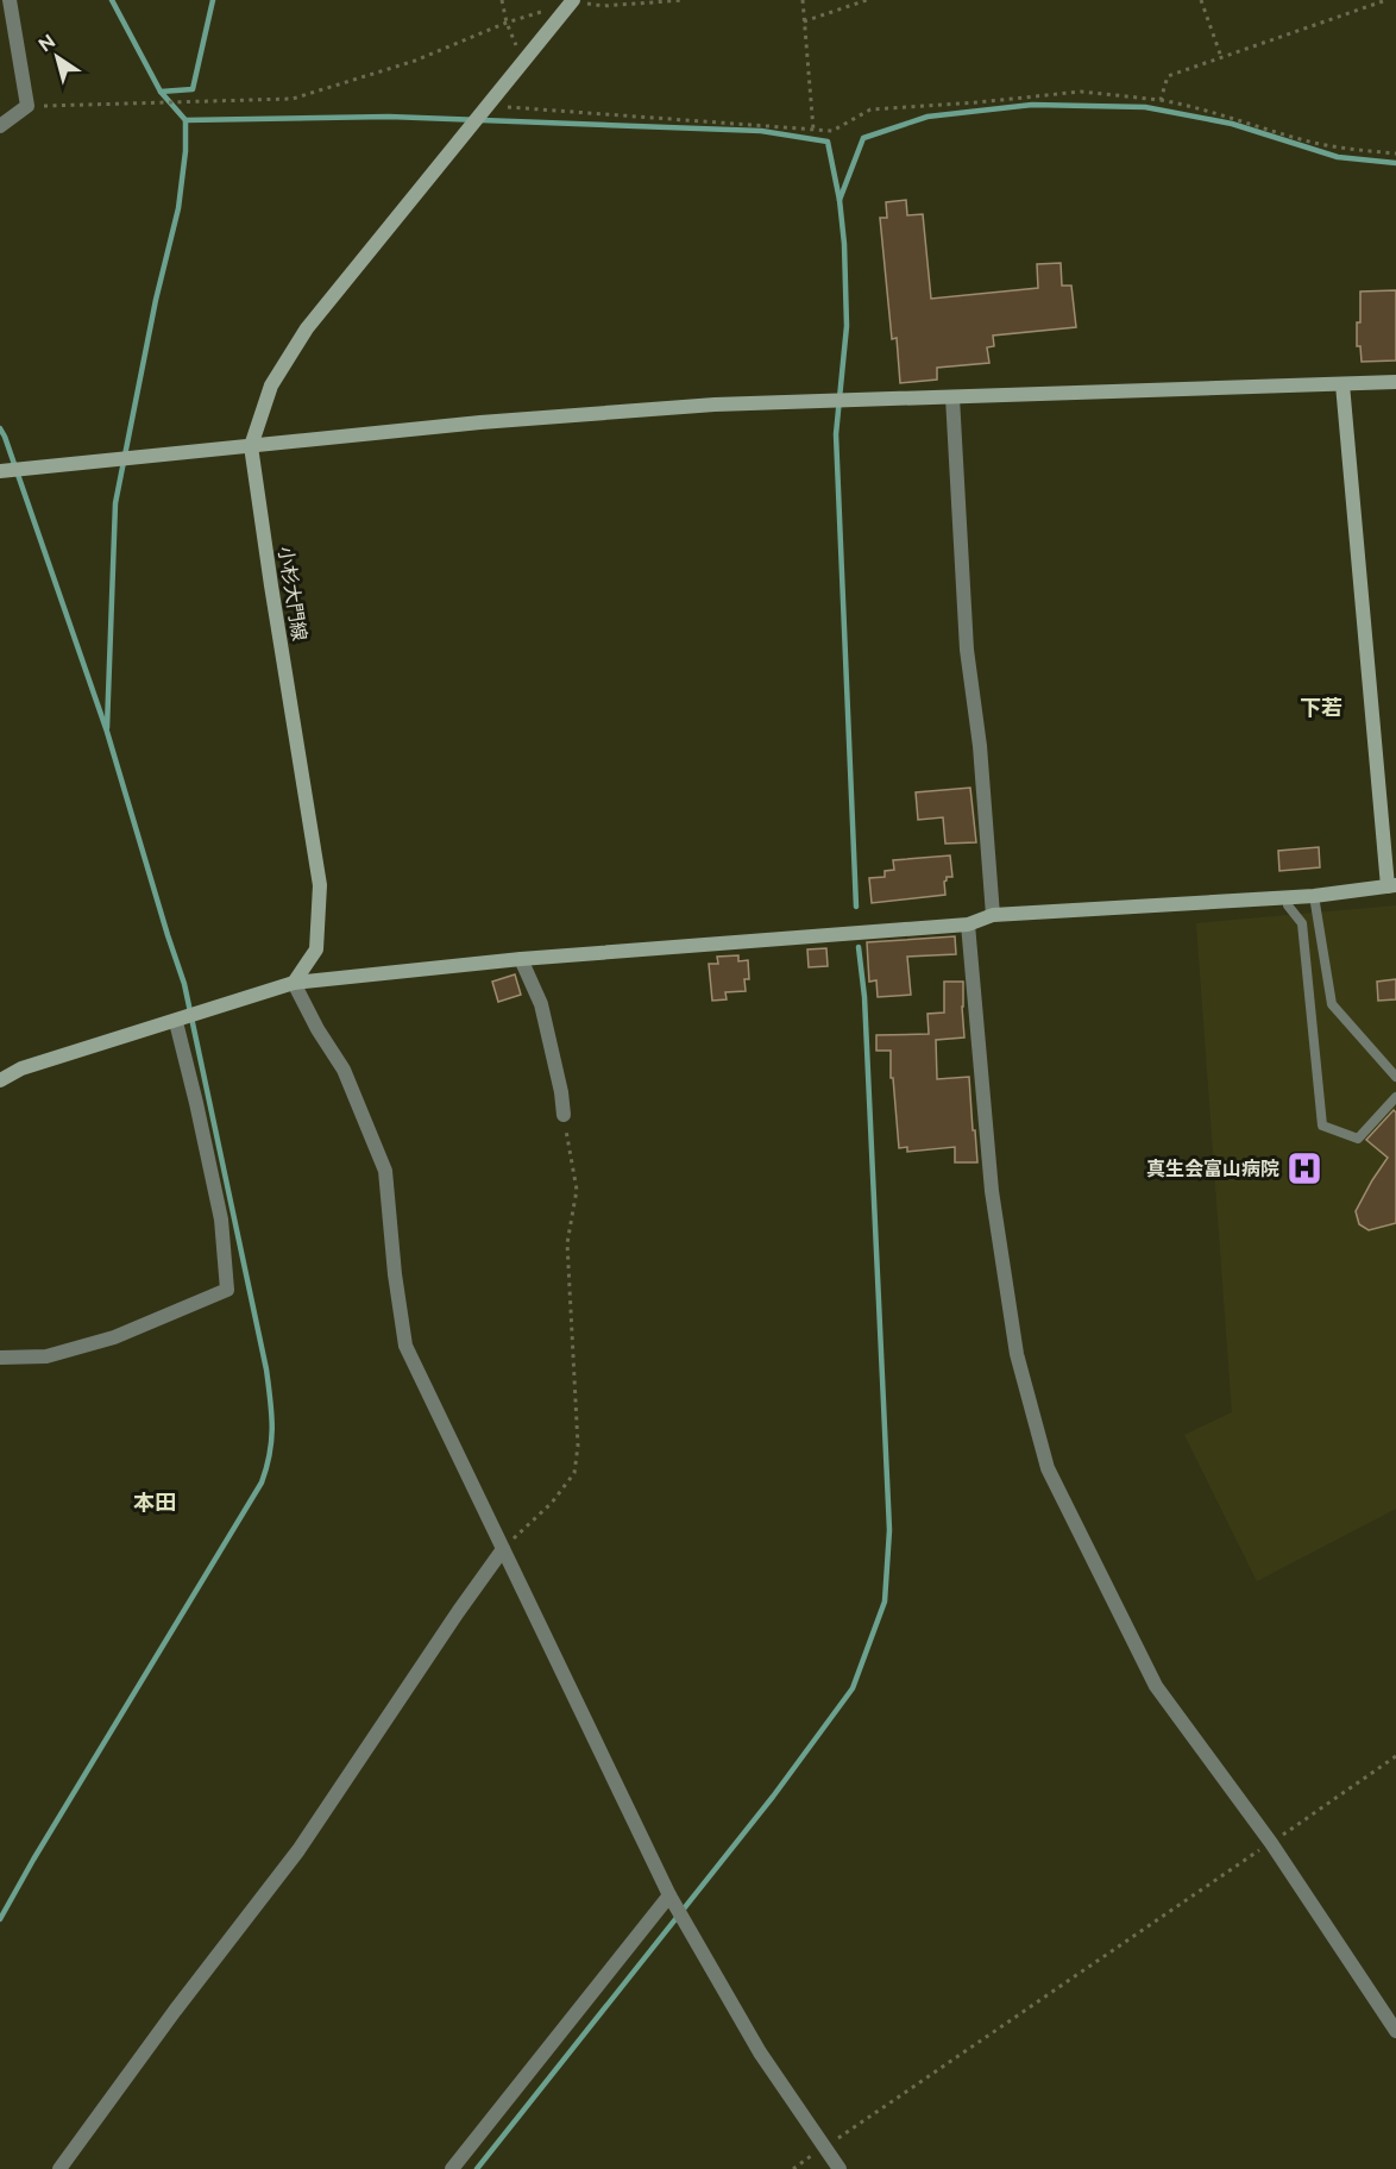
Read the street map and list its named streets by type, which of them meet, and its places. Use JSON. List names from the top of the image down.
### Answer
{
  "streets": {
    "street": ["小杉大門線"]
  },
  "districts": ["下若", "本田"],
  "places": {
    "hospital": ["真生会富山病院"]
  },
  "north": "top left"
}
